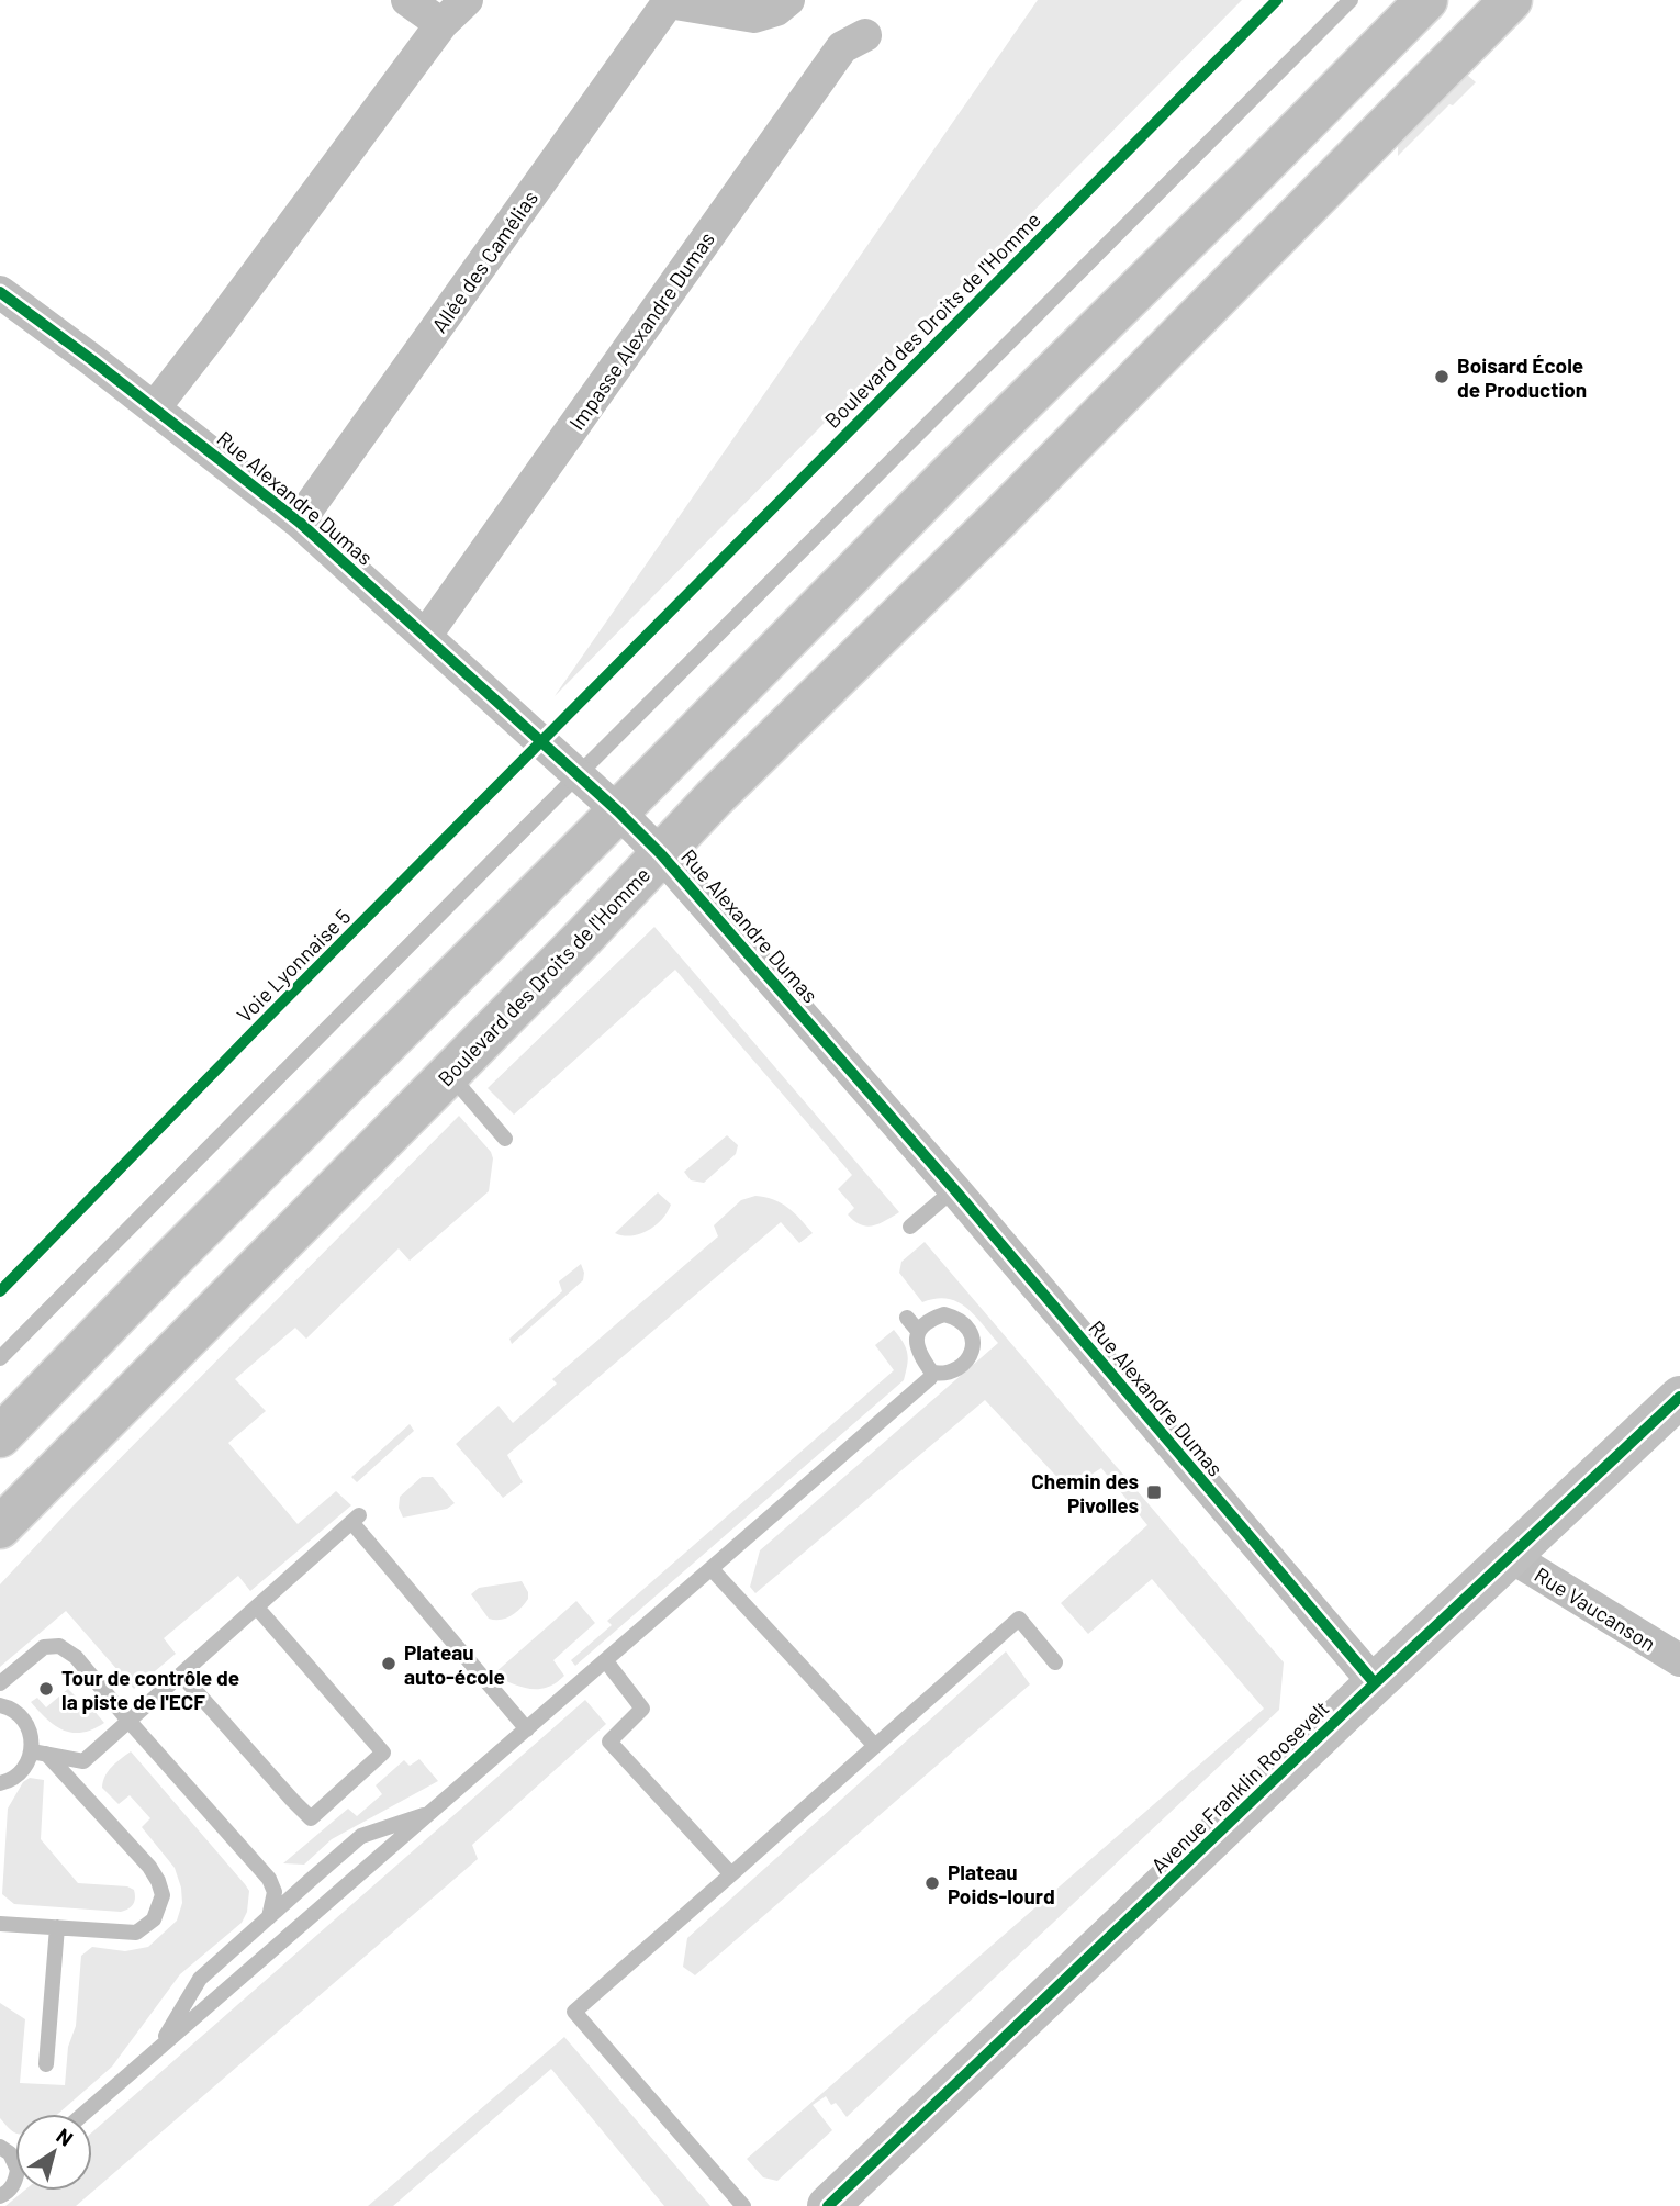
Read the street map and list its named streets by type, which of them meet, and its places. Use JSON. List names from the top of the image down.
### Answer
{
  "streets": {
    "main road": ["Boulevard des Droits de l'Homme"],
    "street": [
      "Allée des Camélias",
      "Impasse Alexandre Dumas",
      "Rue Alexandre Dumas",
      "Rue Vaucanson",
      "Avenue Franklin Roosevelt"
    ],
    "cycle path": ["Voie Lyonnaise 5"]
  },
  "crossings": [
    ["Allée des Camélias", "Rue Alexandre Dumas"],
    ["Boulevard des Droits de l'Homme", "Rue Alexandre Dumas"],
    ["Impasse Alexandre Dumas", "Rue Alexandre Dumas"],
    ["Rue Alexandre Dumas", "Avenue Franklin Roosevelt"],
    ["Rue Vaucanson", "Avenue Franklin Roosevelt"]
  ],
  "places": {
    "other": [
      "Boisard École de Production",
      "Plateau auto-école",
      "Tour de contrôle de la piste de l'ECF",
      "Plateau Poids-lourd"
    ],
    "transit": ["Chemin des Pivolles"]
  },
  "north": "top right"
}
